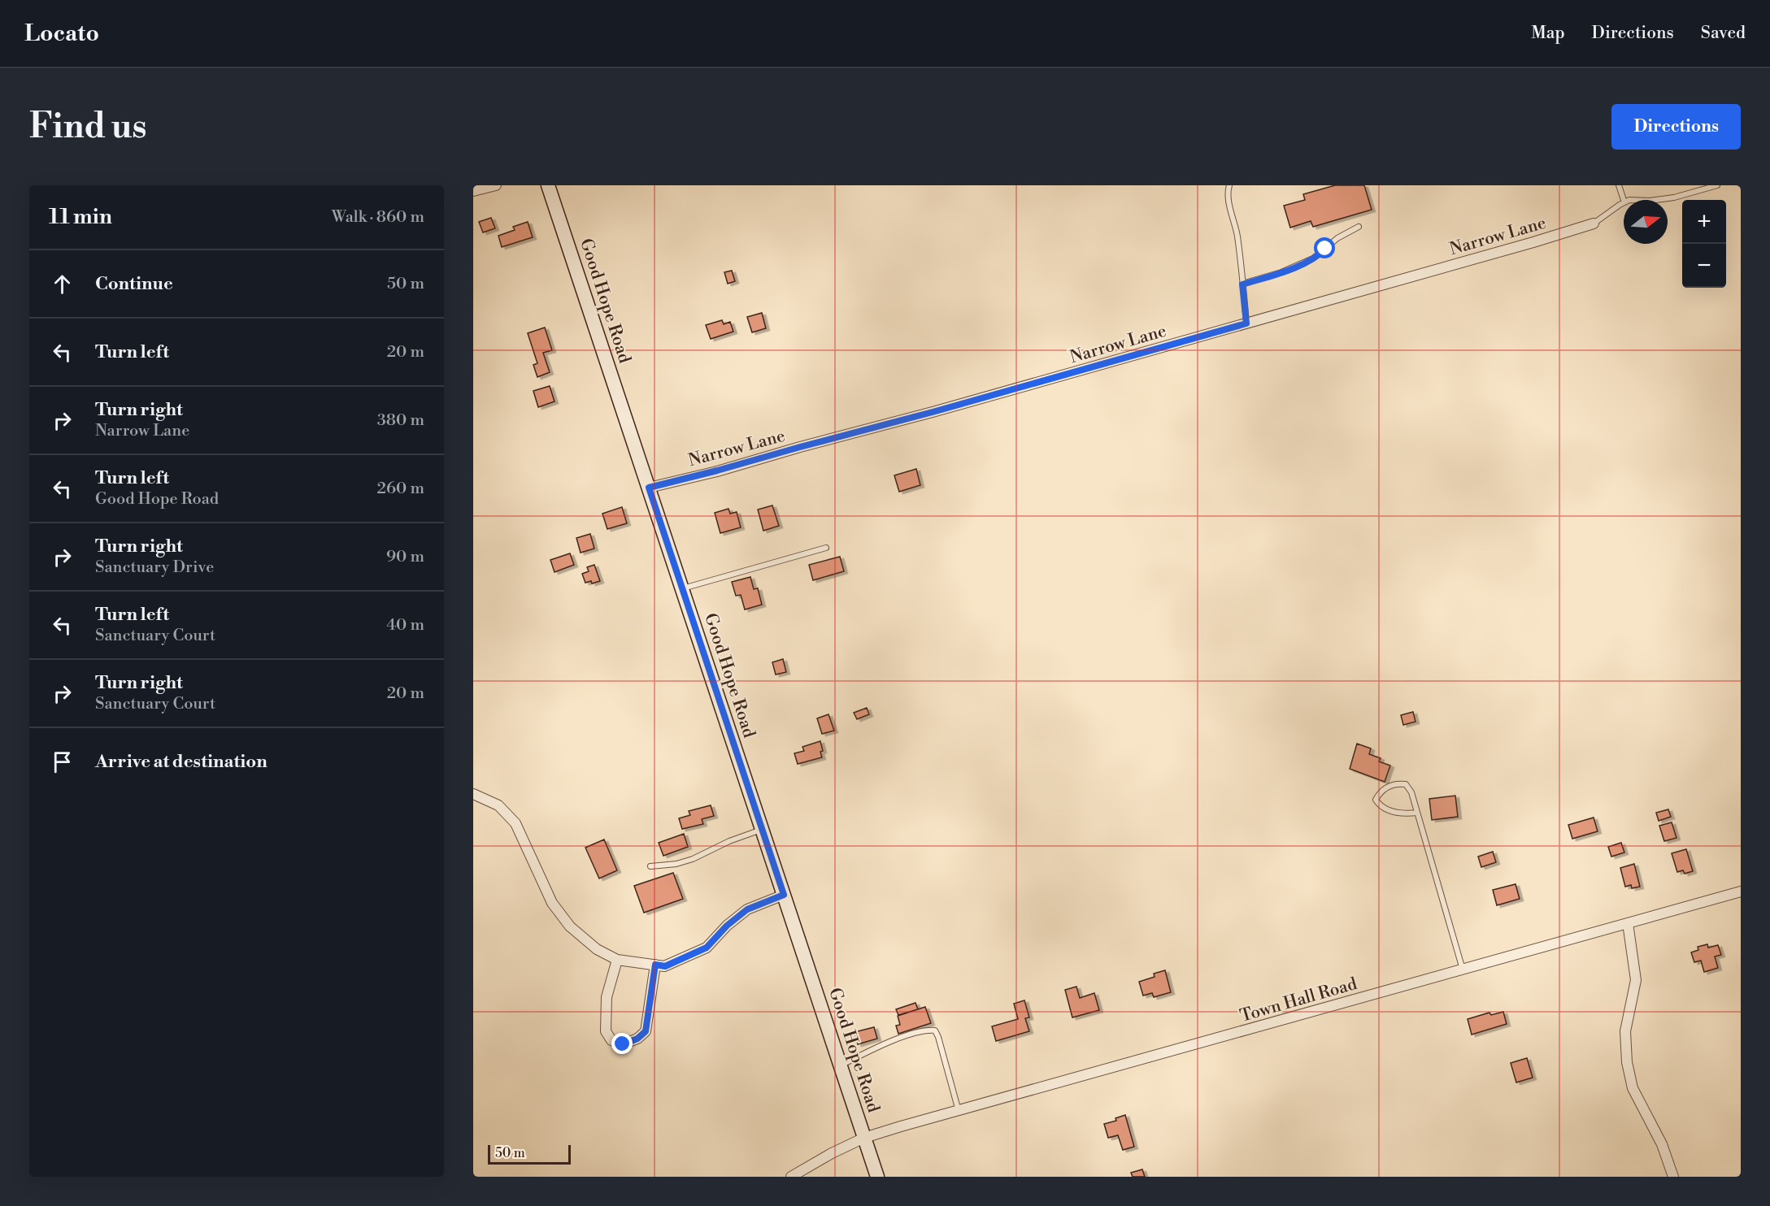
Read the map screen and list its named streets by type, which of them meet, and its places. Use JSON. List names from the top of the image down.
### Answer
{
  "streets": {
    "main road": ["Good Hope Road"],
    "street": ["Narrow Lane", "Town Hall Road"]
  },
  "crossings": [
    ["Narrow Lane", "Good Hope Road"],
    ["Good Hope Road", "Town Hall Road"]
  ],
  "scale_bar": "50 m",
  "north": "right",
  "page": {
    "header": "Locato",
    "nav": ["Map", "Directions", "Saved"],
    "buttons": "Directions",
    "title": "Find us",
    "heading": ["11 min", "Walk · 860 m"],
    "map_buttons": ["+", "−"],
    "list": [
      ["Continue", "50 m"],
      ["Turn left", "20 m"],
      ["Turn right", "Narrow Lane", "380 m"],
      ["Turn left", "Good Hope Road", "260 m"],
      ["Turn right", "Sanctuary Drive", "90 m"],
      ["Turn left", "Sanctuary Court", "40 m"],
      ["Turn right", "Sanctuary Court", "20 m"],
      "Arrive at destination"
    ],
    "scale": "50 m"
  }
}
